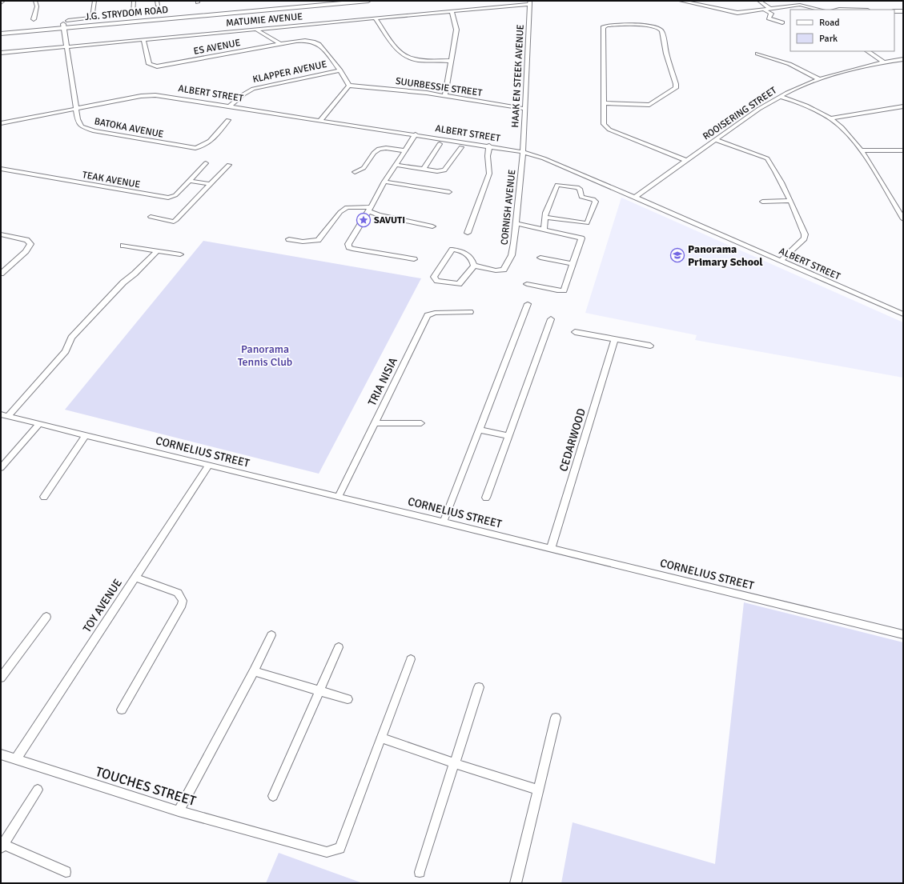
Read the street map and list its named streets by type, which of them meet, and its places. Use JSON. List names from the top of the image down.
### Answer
{
  "streets": {
    "street": [
      "J.G. STRYDOM ROAD",
      "MATUMIE AVENUE",
      "ES AVENUE",
      "KLAPPER AVENUE",
      "HAAK EN STEEK AVENUE",
      "SUURBESSIE STREET",
      "ALBERT STREET",
      "ROOISERING STREET",
      "BATOKA AVENUE",
      "TEAK AVENUE",
      "CORNISH AVENUE",
      "TRIA NISIA",
      "CEDARWOOD",
      "CORNELIUS STREET",
      "TOY AVENUE",
      "TOUCHES STREET"
    ]
  },
  "crossings": [
    ["J.G. STRYDOM ROAD", "BATOKA AVENUE"],
    ["MATUMIE AVENUE", "ES AVENUE"],
    ["MATUMIE AVENUE", "HAAK EN STEEK AVENUE"],
    ["MATUMIE AVENUE", "BATOKA AVENUE"],
    ["ES AVENUE", "KLAPPER AVENUE"],
    ["KLAPPER AVENUE", "ALBERT STREET"],
    ["HAAK EN STEEK AVENUE", "SUURBESSIE STREET"],
    ["HAAK EN STEEK AVENUE", "ALBERT STREET"],
    ["HAAK EN STEEK AVENUE", "CORNISH AVENUE"],
    ["ALBERT STREET", "ROOISERING STREET"],
    ["ALBERT STREET", "BATOKA AVENUE"],
    ["ALBERT STREET", "CORNISH AVENUE"],
    ["TRIA NISIA", "CORNELIUS STREET"],
    ["CEDARWOOD", "CORNELIUS STREET"],
    ["CORNELIUS STREET", "TOY AVENUE"],
    ["TOY AVENUE", "TOUCHES STREET"]
  ],
  "parks": ["Panorama Tennis Club"],
  "places": {
    "place": ["SAVUTI"],
    "school or university": ["Panorama Primary School"]
  },
  "legend": ["Road", "Park"]
}
